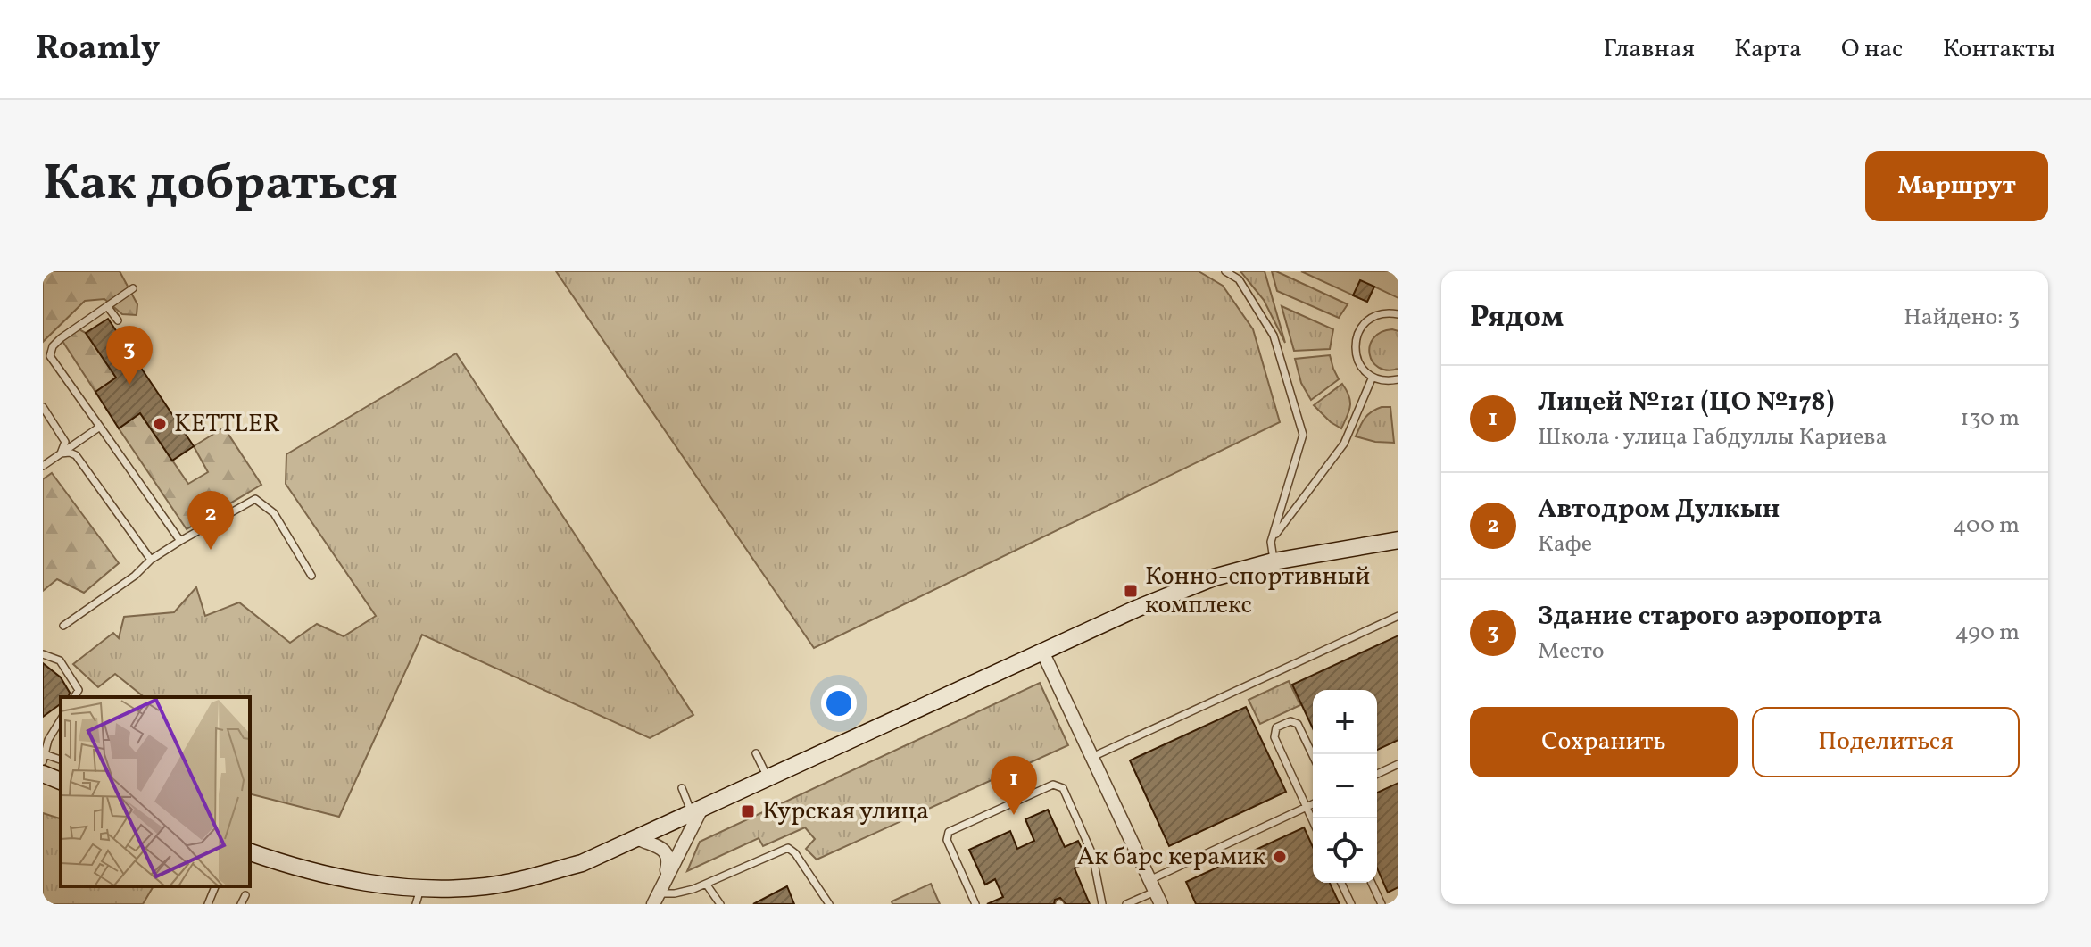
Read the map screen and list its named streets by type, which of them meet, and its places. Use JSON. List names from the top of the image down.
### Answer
{
  "places": {
    "other": ["KETTLER", "Ак барс керамик"],
    "transit": ["Конно-спортивный комплекс", "Курская улица"]
  },
  "page": {
    "header": "Roamly",
    "nav": [
      "Главная",
      "Карта",
      "О нас",
      "Контакты"
    ],
    "title": "Как добраться",
    "buttons": [
      "Маршрут",
      ["Сохранить", "Поделиться"]
    ],
    "heading": ["Рядом", "Найдено: 3"],
    "pins": ["3", "2", "1"],
    "list": [
      {
        "mark": "1",
        "name": "Лицей №121 (ЦО №178)",
        "note": "Школа · улица Габдуллы Кариева",
        "value": "130 m"
      },
      {
        "mark": "2",
        "name": "Автодром Дулкын",
        "note": "Кафе",
        "value": "400 m"
      },
      {
        "mark": "3",
        "name": "Здание старого аэропорта",
        "note": "Место",
        "value": "490 m"
      }
    ],
    "map_buttons": ["+", "−"]
  }
}
